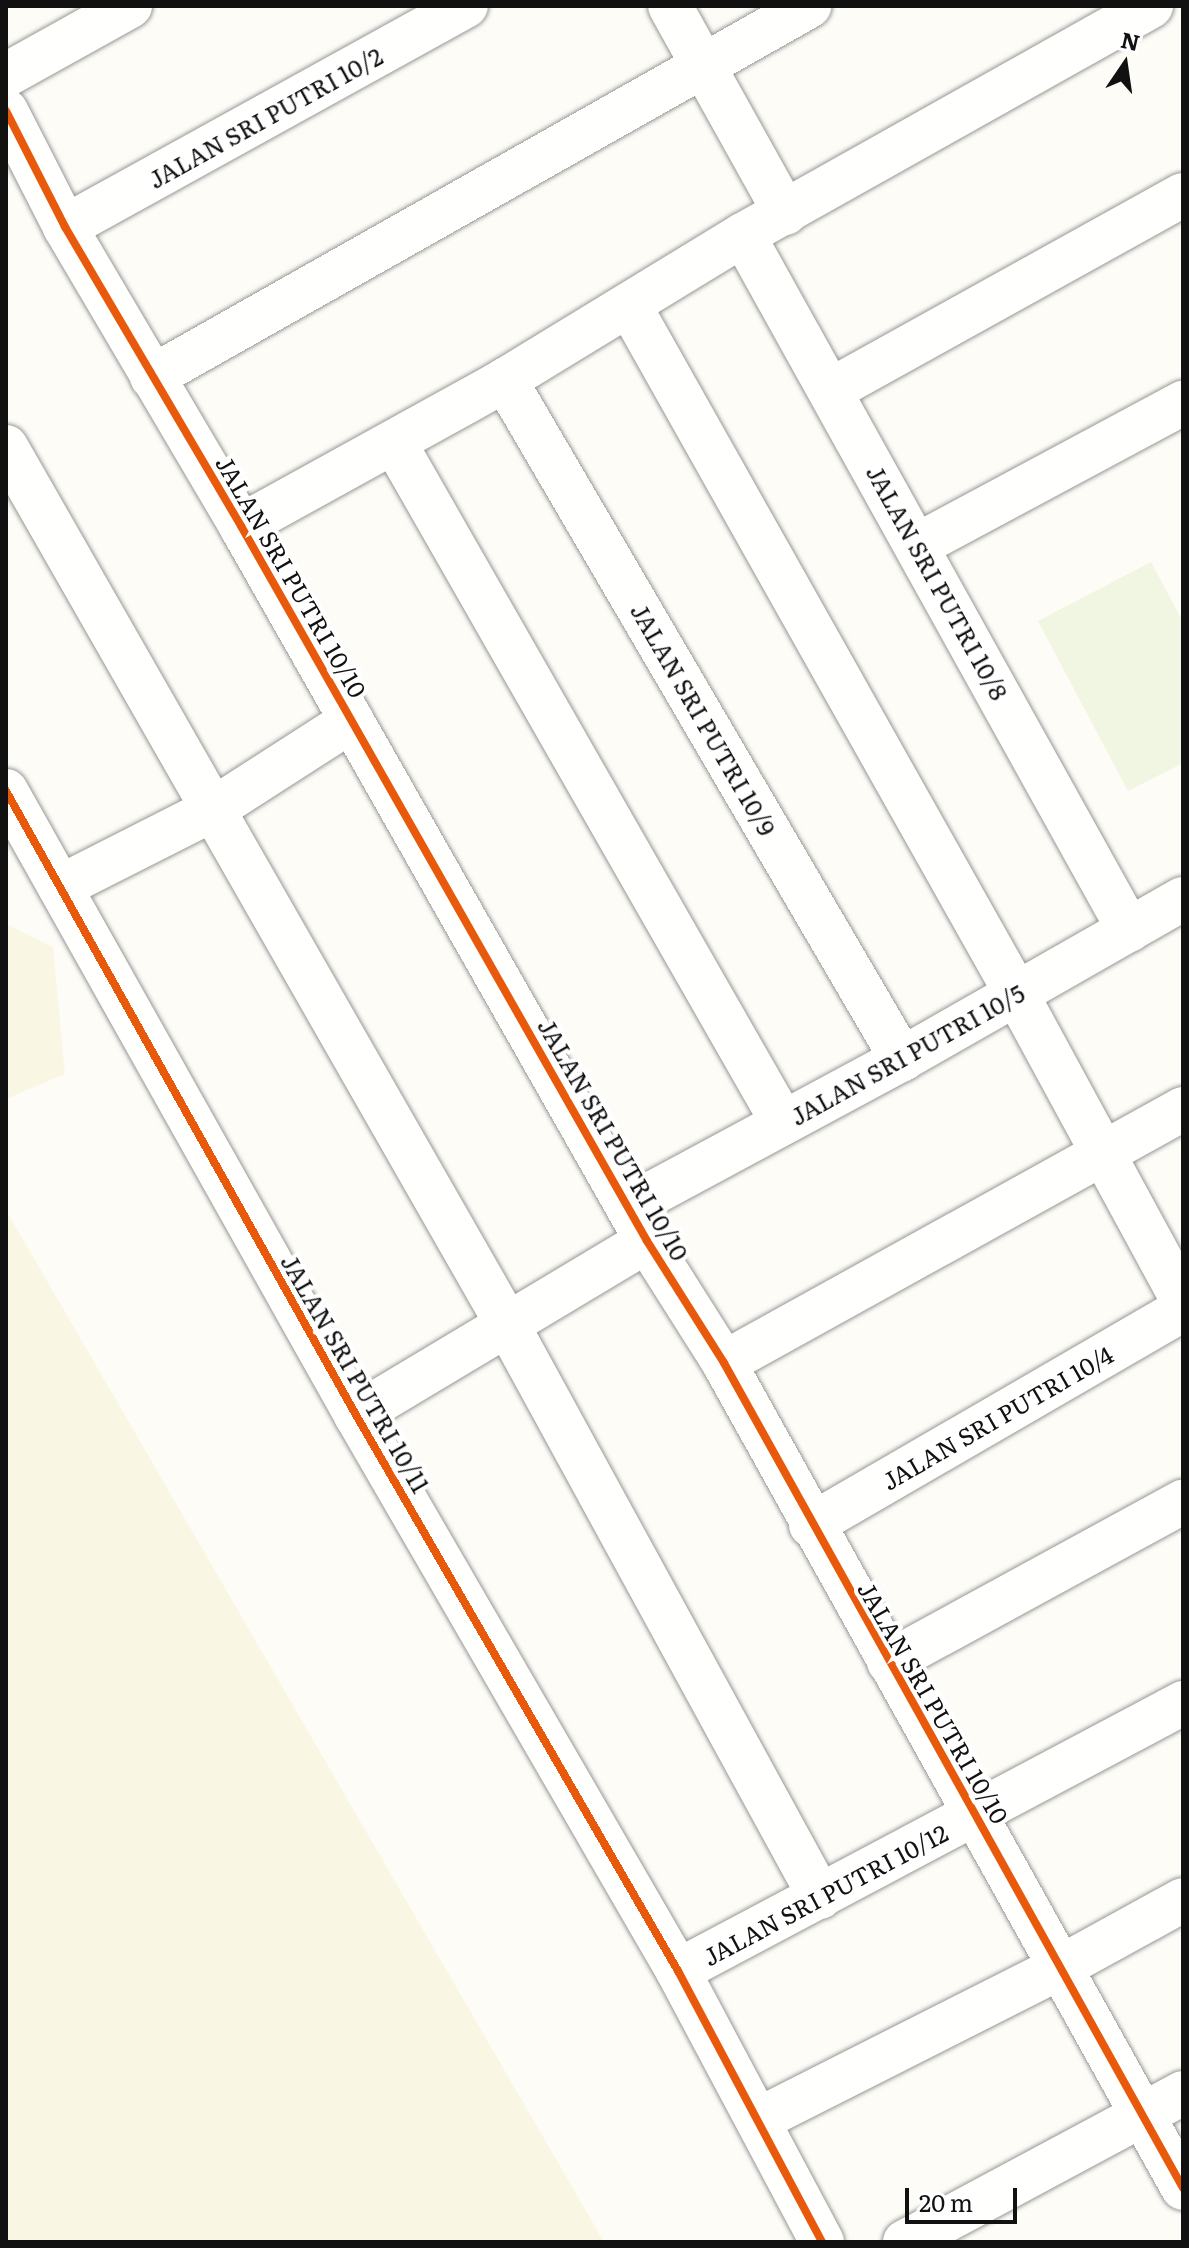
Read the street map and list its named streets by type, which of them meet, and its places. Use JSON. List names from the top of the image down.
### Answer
{
  "streets": {
    "street": [
      "JALAN SRI PUTRI 10/2",
      "JALAN SRI PUTRI 10/10",
      "JALAN SRI PUTRI 10/8",
      "JALAN SRI PUTRI 10/9",
      "JALAN SRI PUTRI 10/5",
      "JALAN SRI PUTRI 10/11",
      "JALAN SRI PUTRI 10/4",
      "JALAN SRI PUTRI 10/12"
    ]
  },
  "crossings": [
    ["JALAN SRI PUTRI 10/2", "JALAN SRI PUTRI 10/10"],
    ["JALAN SRI PUTRI 10/10", "JALAN SRI PUTRI 10/5"],
    ["JALAN SRI PUTRI 10/10", "JALAN SRI PUTRI 10/4"],
    ["JALAN SRI PUTRI 10/10", "JALAN SRI PUTRI 10/12"],
    ["JALAN SRI PUTRI 10/8", "JALAN SRI PUTRI 10/5"],
    ["JALAN SRI PUTRI 10/9", "JALAN SRI PUTRI 10/5"],
    ["JALAN SRI PUTRI 10/5", "JALAN SRI PUTRI 10/11"],
    ["JALAN SRI PUTRI 10/11", "JALAN SRI PUTRI 10/12"]
  ],
  "scale_bar": "20 m",
  "north": "top"
}
